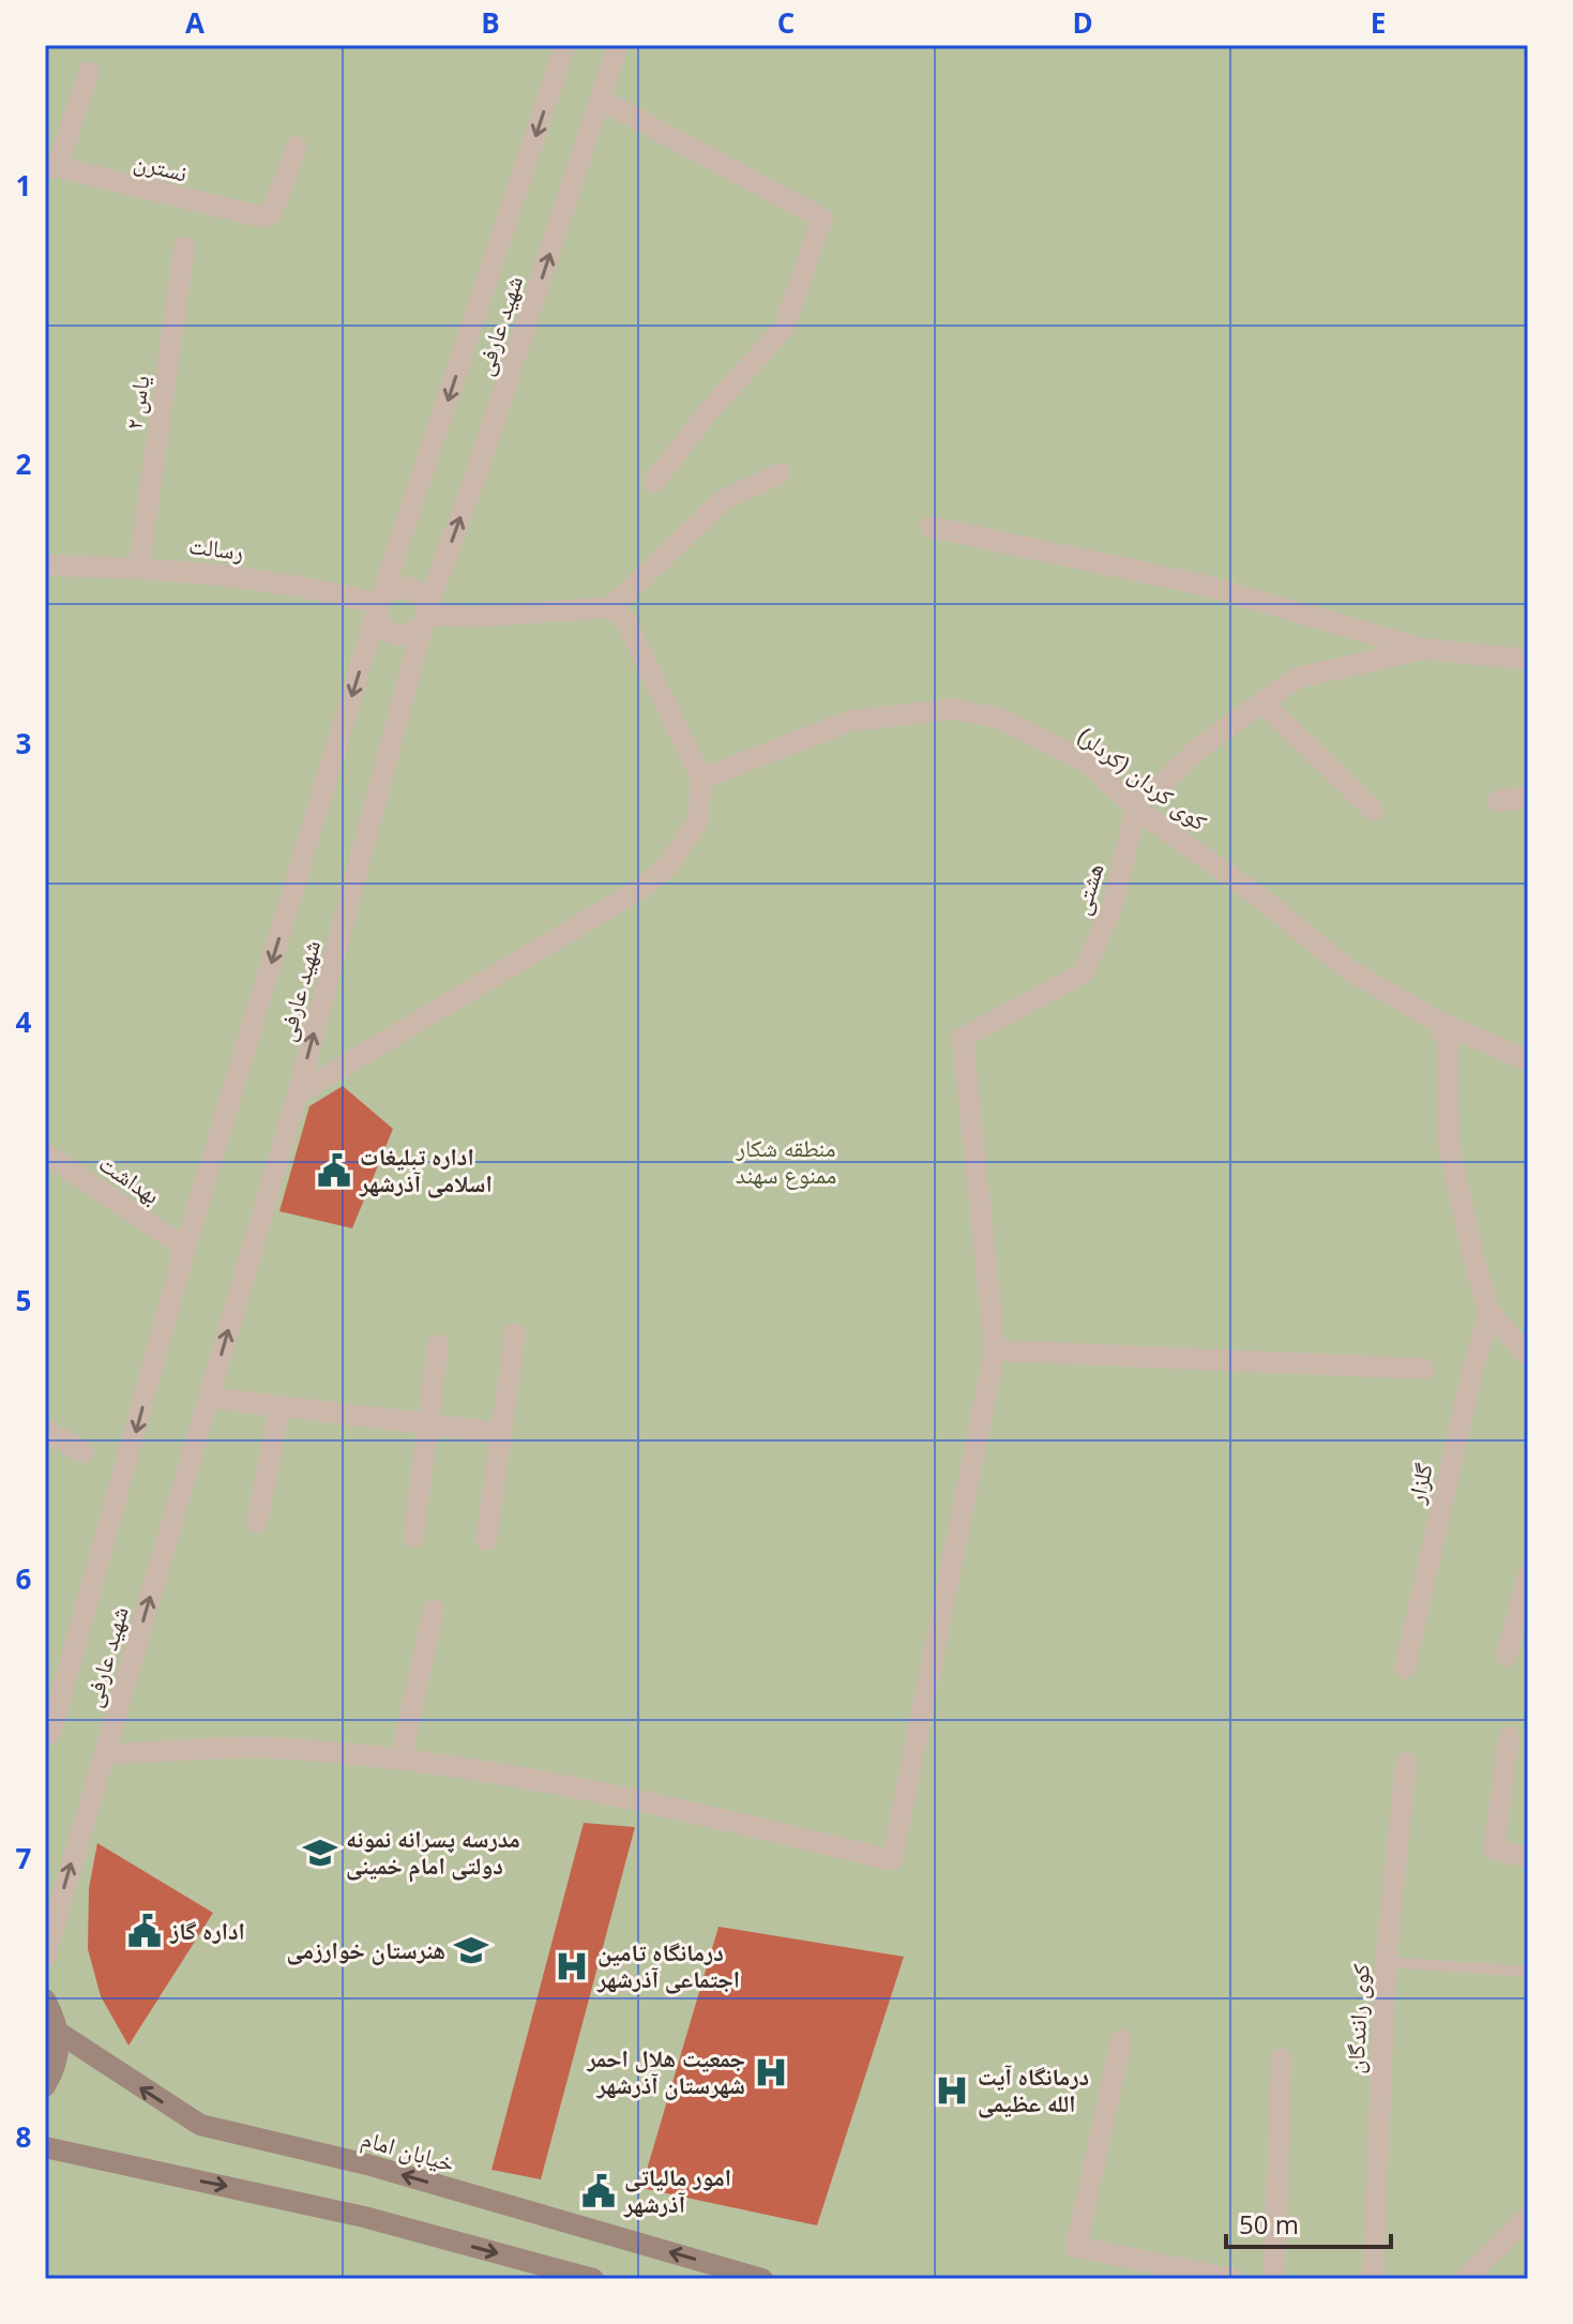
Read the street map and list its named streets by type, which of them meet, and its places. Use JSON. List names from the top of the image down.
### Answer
{
  "streets": {
    "main road": ["خیابان امام"],
    "street": [
      "نسترن",
      "شهید عارفی",
      "یاس ۲",
      "رسالت",
      "کوی کردان (کردلر)",
      "هشتی",
      "بهداشت",
      "گلزار",
      "کوی رانندگان"
    ]
  },
  "crossings": [
    ["شهید عارفی", "رسالت"],
    ["شهید عارفی", "بهداشت"],
    ["یاس ۲", "رسالت"],
    ["کوی کردان (کردلر)", "هشتی"]
  ],
  "parks": ["منطقه شکار ممنوع سهند"],
  "places": {
    "public building": ["اداره تبلیغات اسلامی آذرشهر", "اداره گاز", "امور مالیاتی آذرشهر"],
    "school or university": ["مدرسه پسرانه نمونه دولتی امام خمینی", "هنرستان خوارزمی"],
    "hospital": ["درمانگاه تامین اجتماعی آذرشهر", "جمعیت هلال احمر شهرستان آذرشهر", "درمانگاه آیت الله عظیمی"]
  },
  "scale_bar": "50 m",
  "grid": {
    "columns": [
      "A",
      "B",
      "C",
      "D",
      "E"
    ],
    "rows": [
      "1",
      "2",
      "3",
      "4",
      "5",
      "6",
      "7",
      "8"
    ]
  }
}
